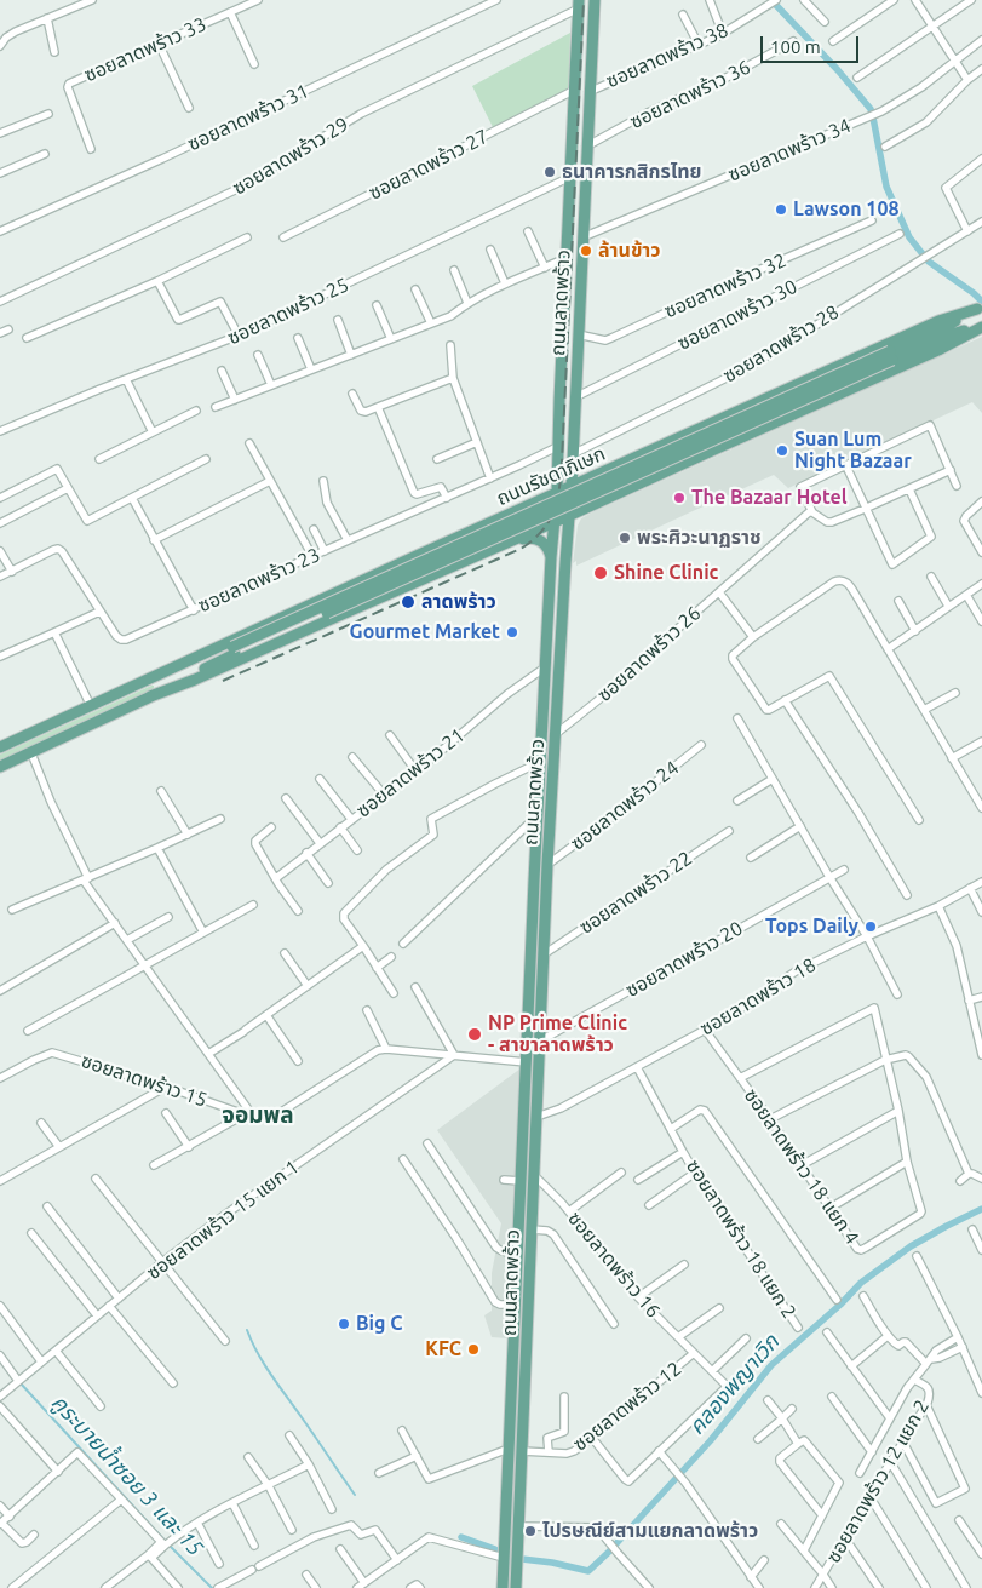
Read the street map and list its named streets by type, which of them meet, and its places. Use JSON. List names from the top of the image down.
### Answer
{
  "streets": {
    "main road": ["ถนนลาดพร้าว", "ถนนรัชดาภิเษก"],
    "street": [
      "ซอยลาดพร้าว 33",
      "ซอยลาดพร้าว 38",
      "ซอยลาดพร้าว 36",
      "ซอยลาดพร้าว 31",
      "ซอยลาดพร้าว 34",
      "ซอยลาดพร้าว 29",
      "ซอยลาดพร้าว 27",
      "ซอยลาดพร้าว 32",
      "ซอยลาดพร้าว 25",
      "ซอยลาดพร้าว 30",
      "ซอยลาดพร้าว 28",
      "ซอยลาดพร้าว 23",
      "ซอยลาดพร้าว 26",
      "ซอยลาดพร้าว 21",
      "ซอยลาดพร้าว 24",
      "ซอยลาดพร้าว 22",
      "ซอยลาดพร้าว 20",
      "ซอยลาดพร้าว 18",
      "ซอยลาดพร้าว 15",
      "ซอยลาดพร้าว 18 แยก 4",
      "ซอยลาดพร้าว 15 แยก 1",
      "ซอยลาดพร้าว 18 แยก 2",
      "ซอยลาดพร้าว 16",
      "ซอยลาดพร้าว 12",
      "ซอยลาดพร้าว 12 แยก 2"
    ]
  },
  "crossings": [
    ["ซอยลาดพร้าว 38", "ถนนลาดพร้าว"],
    ["ซอยลาดพร้าว 36", "ถนนลาดพร้าว"],
    ["ซอยลาดพร้าว 34", "ถนนลาดพร้าว"],
    ["ซอยลาดพร้าว 29", "ถนนลาดพร้าว"],
    ["ซอยลาดพร้าว 27", "ถนนลาดพร้าว"],
    ["ซอยลาดพร้าว 32", "ถนนลาดพร้าว"],
    ["ถนนลาดพร้าว", "ซอยลาดพร้าว 25"],
    ["ถนนลาดพร้าว", "ซอยลาดพร้าว 30"],
    ["ถนนลาดพร้าว", "ซอยลาดพร้าว 28"],
    ["ถนนลาดพร้าว", "ถนนรัชดาภิเษก"],
    ["ถนนลาดพร้าว", "ซอยลาดพร้าว 23"],
    ["ถนนลาดพร้าว", "ซอยลาดพร้าว 26"],
    ["ถนนลาดพร้าว", "ซอยลาดพร้าว 21"],
    ["ถนนลาดพร้าว", "ซอยลาดพร้าว 24"],
    ["ถนนลาดพร้าว", "ซอยลาดพร้าว 22"],
    ["ถนนลาดพร้าว", "ซอยลาดพร้าว 20"],
    ["ถนนลาดพร้าว", "ซอยลาดพร้าว 18"],
    ["ถนนลาดพร้าว", "ซอยลาดพร้าว 16"],
    ["ถนนลาดพร้าว", "ซอยลาดพร้าว 12"],
    ["ซอยลาดพร้าว 18", "ซอยลาดพร้าว 18 แยก 4"],
    ["ซอยลาดพร้าว 18", "ซอยลาดพร้าว 18 แยก 2"],
    ["ซอยลาดพร้าว 16", "ซอยลาดพร้าว 12"]
  ],
  "districts": ["จอมพล"],
  "water": ["คลองพญาเวิก", "คูระบายน้ำซอย 3 และ 15"],
  "places": [
    "ธนาคารกสิกรไทย",
    "Lawson 108",
    "ล้านข้าว",
    "Suan Lum Night Bazaar",
    "The Bazaar Hotel",
    "พระศิวะนาฏราช",
    "Shine Clinic",
    "ลาดพร้าว",
    "Gourmet Market",
    "Tops Daily",
    "NP Prime Clinic - สาขาลาดพร้าว",
    "Big C",
    "KFC",
    "ไปรษณีย์สามแยกลาดพร้าว"
  ],
  "scale_bar": "100 m"
}
